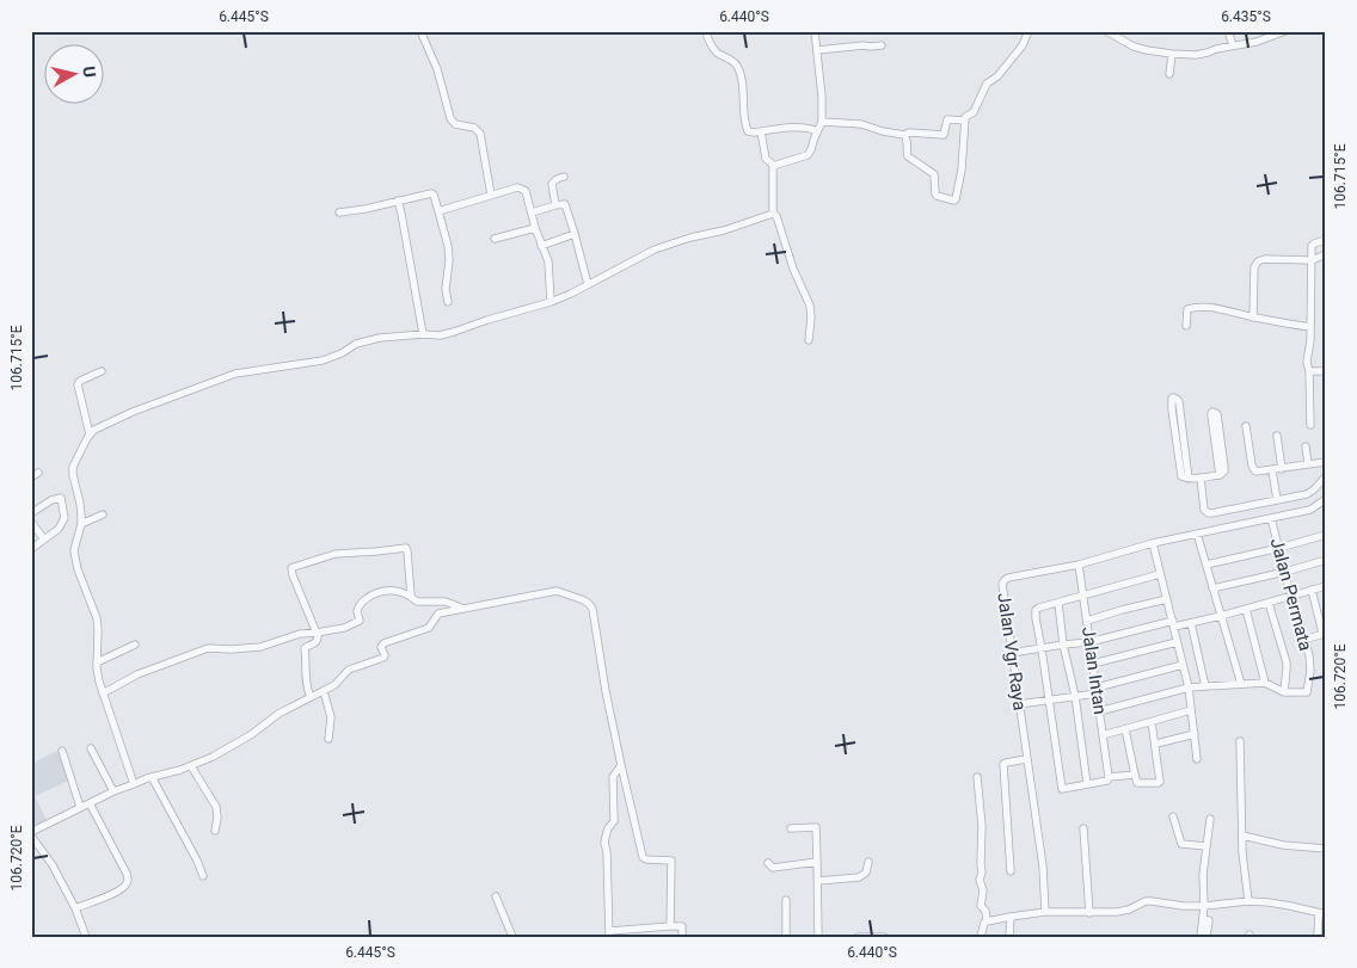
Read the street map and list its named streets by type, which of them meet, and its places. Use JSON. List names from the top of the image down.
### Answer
{
  "streets": {
    "street": ["Jalan Permata", "Jalan Vgr Raya", "Jalan Intan"]
  },
  "crossings": [
    ["Jalan Permata", "Jalan Vgr Raya"],
    ["Jalan Vgr Raya", "Jalan Intan"]
  ],
  "north": "right",
  "coordinates": [
    "6.445°S",
    "6.440°S",
    "6.435°S",
    "106.715°E",
    "106.720°E"
  ]
}
